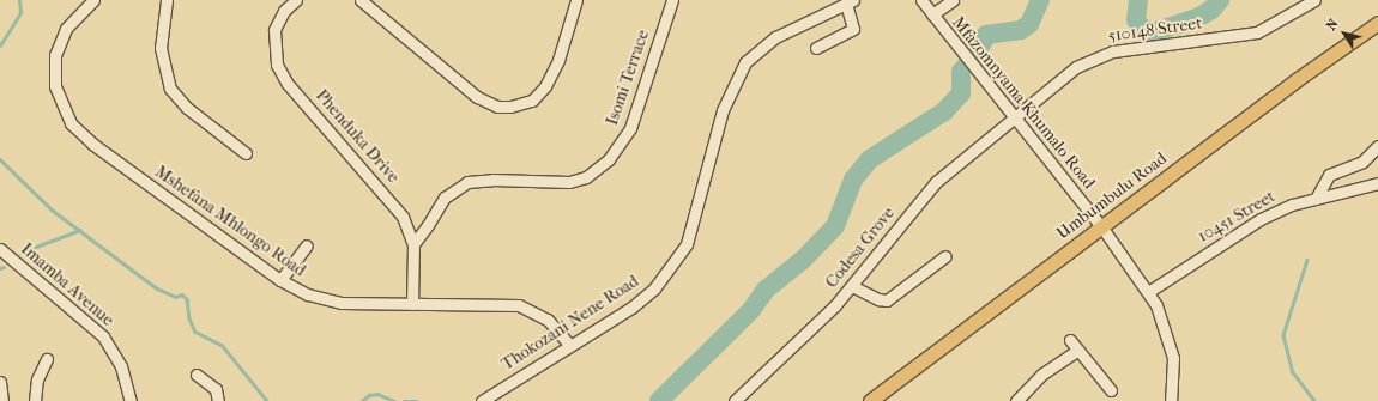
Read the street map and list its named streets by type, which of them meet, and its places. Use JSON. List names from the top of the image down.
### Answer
{
  "streets": {
    "main road": ["Umbumbulu Road"],
    "street": [
      "510148 Street",
      "Isomi Terrace",
      "Mfazomnyama Khumalo Road",
      "Phenduka Drive",
      "10451 Street",
      "Mshefana Mhlongo Road",
      "Codesa Grove",
      "Imamba Avenue",
      "Thokozani Nene Road"
    ]
  },
  "crossings": [
    ["510148 Street", "Mfazomnyama Khumalo Road"],
    ["510148 Street", "Codesa Grove"],
    ["Isomi Terrace", "Phenduka Drive"],
    ["Mfazomnyama Khumalo Road", "Umbumbulu Road"],
    ["Mfazomnyama Khumalo Road", "10451 Street"],
    ["Mfazomnyama Khumalo Road", "Codesa Grove"],
    ["Phenduka Drive", "Mshefana Mhlongo Road"],
    ["Mshefana Mhlongo Road", "Thokozani Nene Road"]
  ],
  "north": "top left"
}
